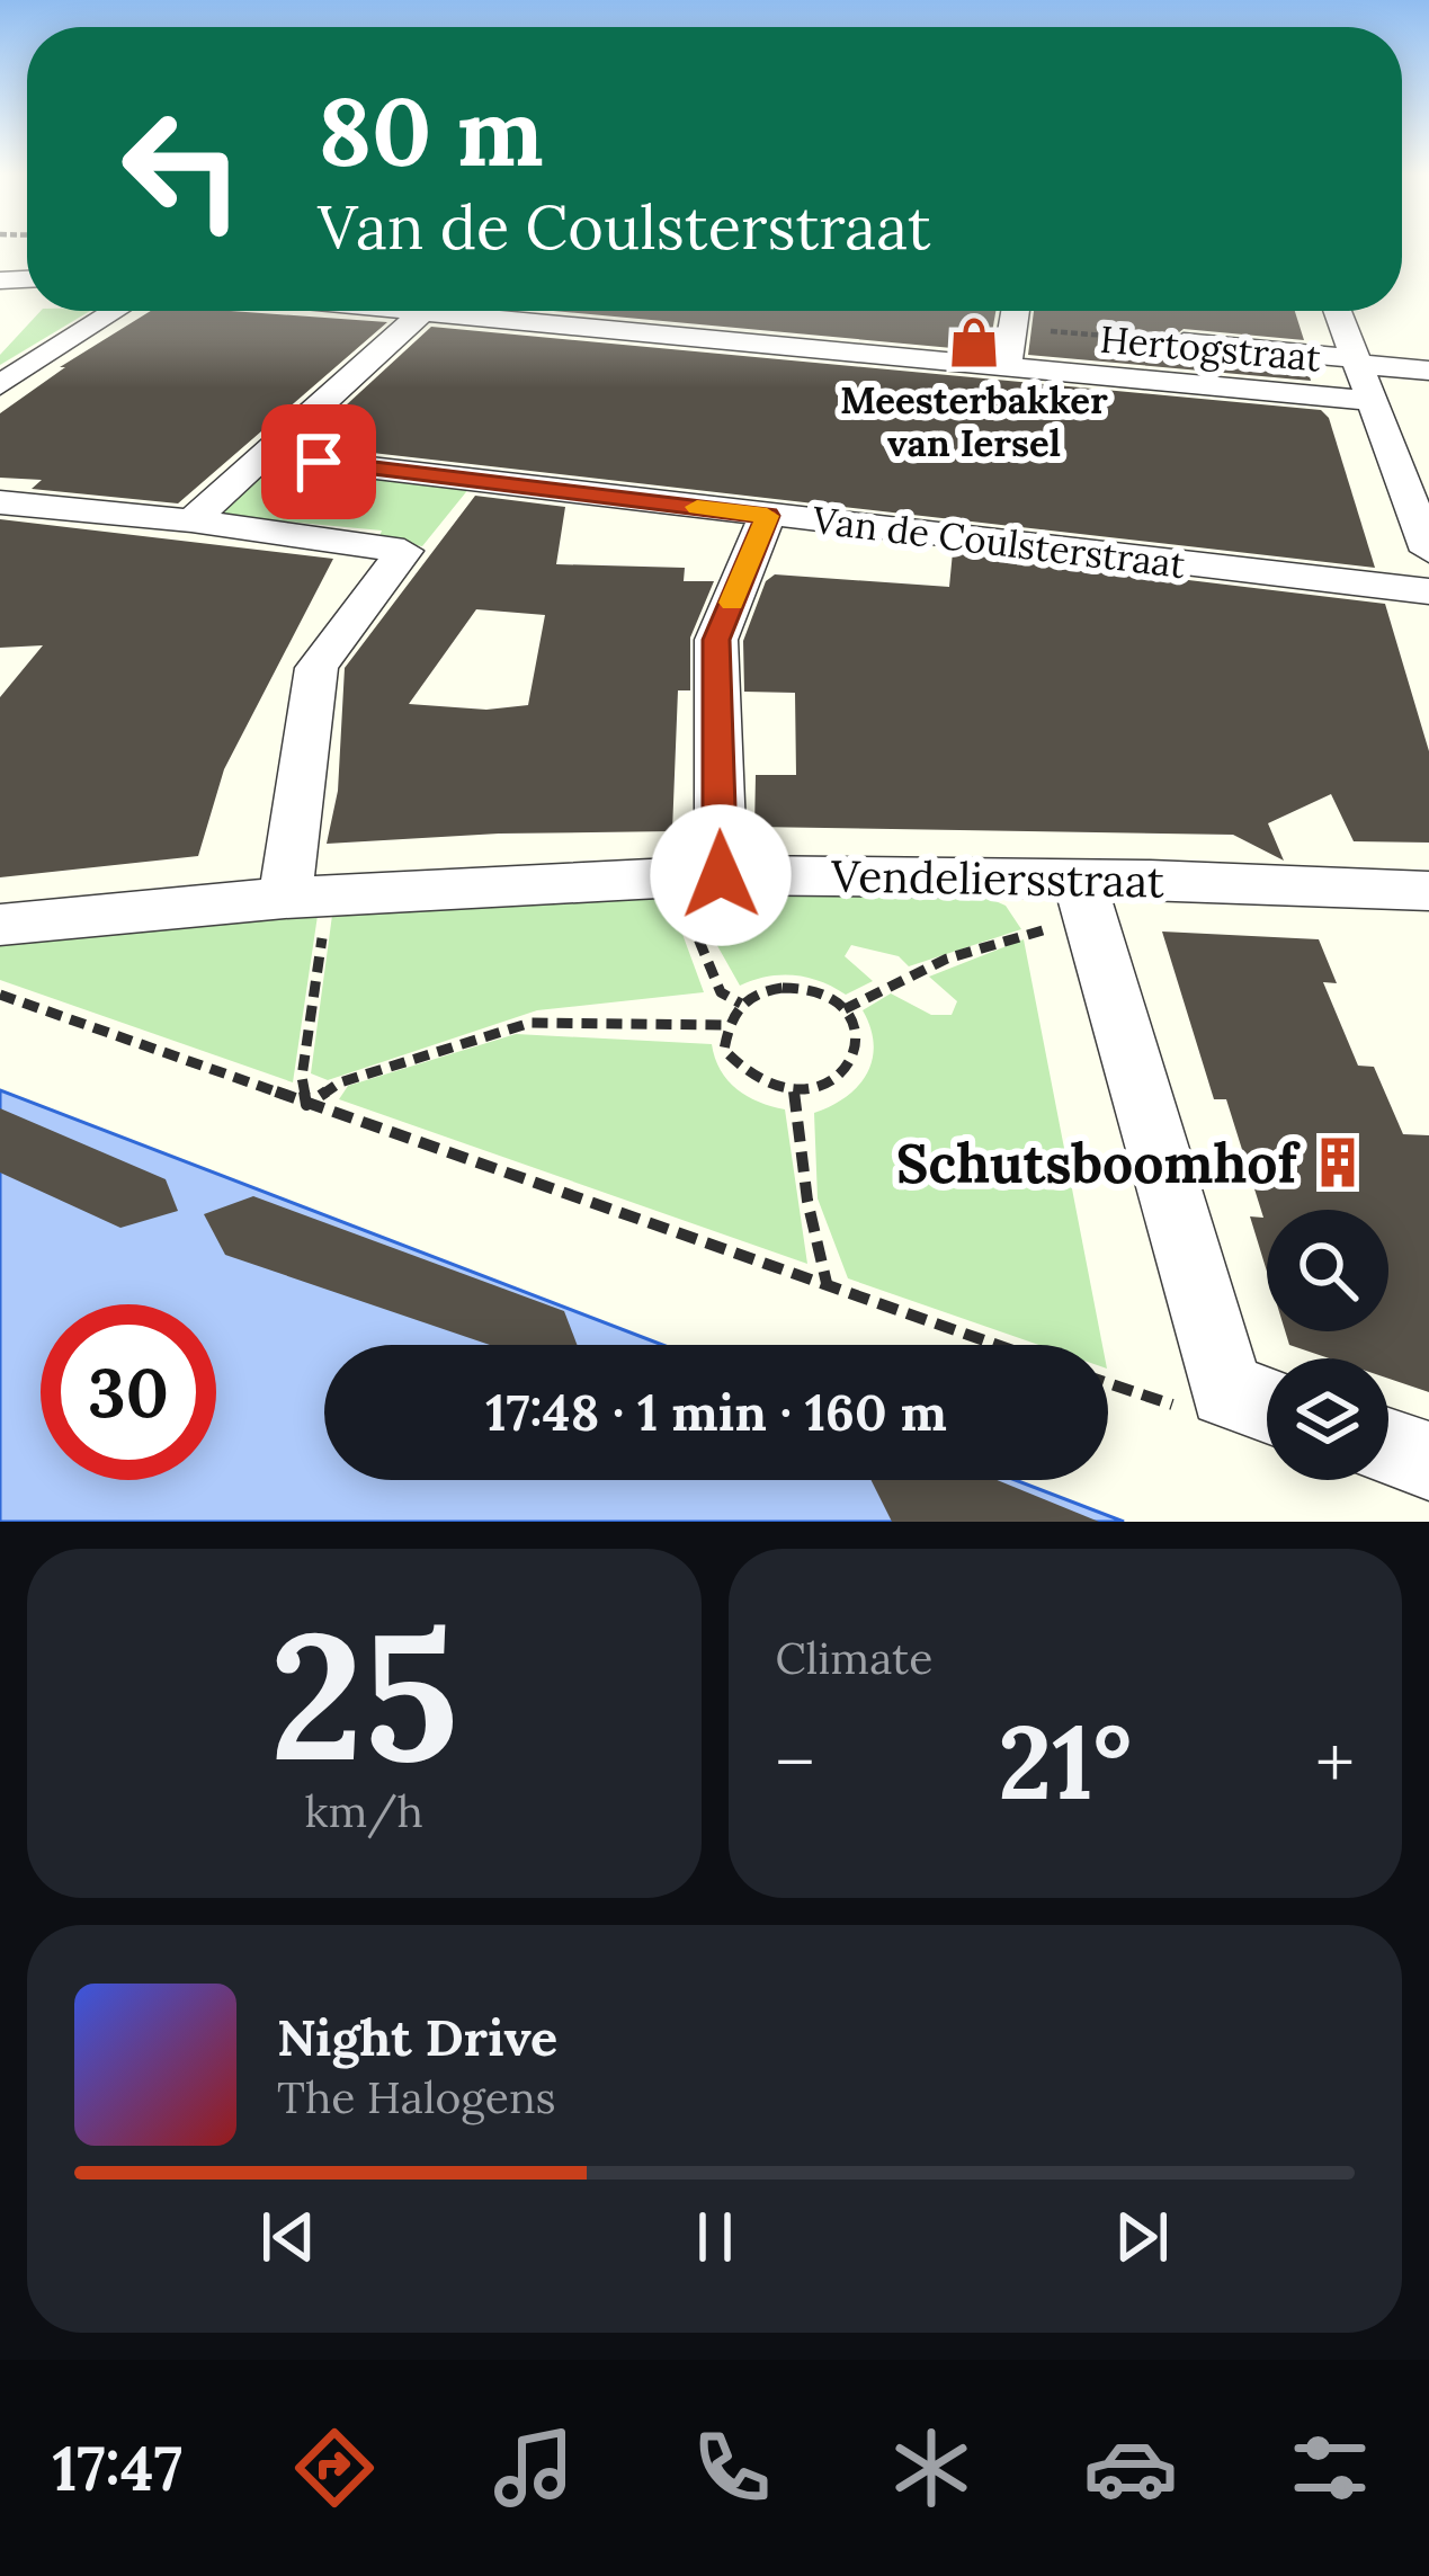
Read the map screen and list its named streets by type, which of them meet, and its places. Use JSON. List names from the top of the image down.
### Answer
{
  "streets": {
    "street": ["Hertogstraat", "Van de Coulsterstraat", "Vendeliersstraat"]
  },
  "places": {
    "shop": ["Meesterbakker van Iersel"],
    "building": ["Schutsboomhof"]
  },
  "page": {
    "turn": ["80 m", "Van de Coulsterstraat"],
    "limit": "30",
    "trip": "17:48 · 1 min · 160 m",
    "tile": [
      ["25", "km/h"],
      "Climate"
    ],
    "heat": ["−", "21°", "+"],
    "song": ["Night Drive", "The Halogens"],
    "tabs": "17:47"
  }
}
